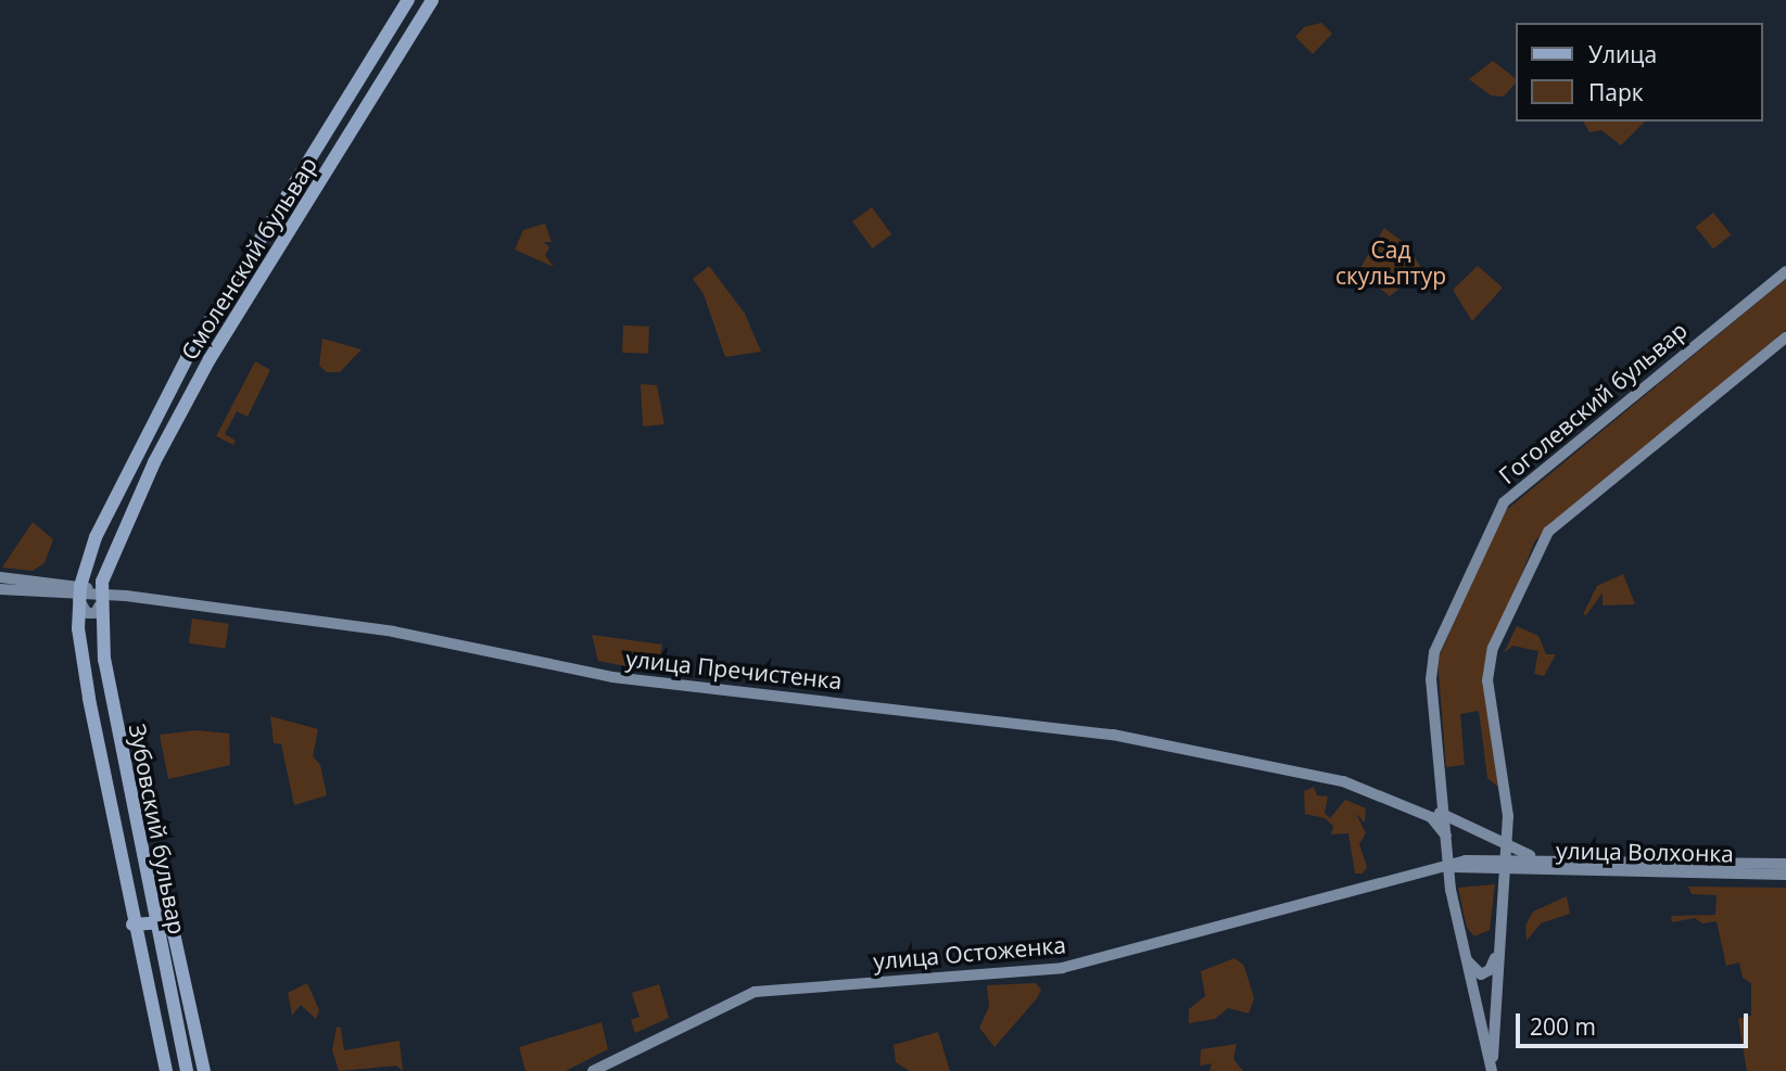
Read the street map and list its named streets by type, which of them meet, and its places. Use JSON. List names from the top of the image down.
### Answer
{
  "streets": {
    "main road": [
      "Смоленский бульвар",
      "Гоголевский бульвар",
      "улица Пречистенка",
      "Зубовский бульвар",
      "улица Волхонка",
      "улица Остоженка"
    ]
  },
  "crossings": [
    ["Смоленский бульвар", "улица Пречистенка"],
    ["Смоленский бульвар", "Зубовский бульвар"],
    ["Гоголевский бульвар", "улица Пречистенка"],
    ["Гоголевский бульвар", "улица Волхонка"],
    ["Гоголевский бульвар", "улица Остоженка"],
    ["улица Пречистенка", "Зубовский бульвар"],
    ["улица Пречистенка", "улица Волхонка"],
    ["улица Волхонка", "улица Остоженка"]
  ],
  "parks": ["Сад скульптур"],
  "legend": ["Улица", "Парк"],
  "scale_bar": "200 m"
}
